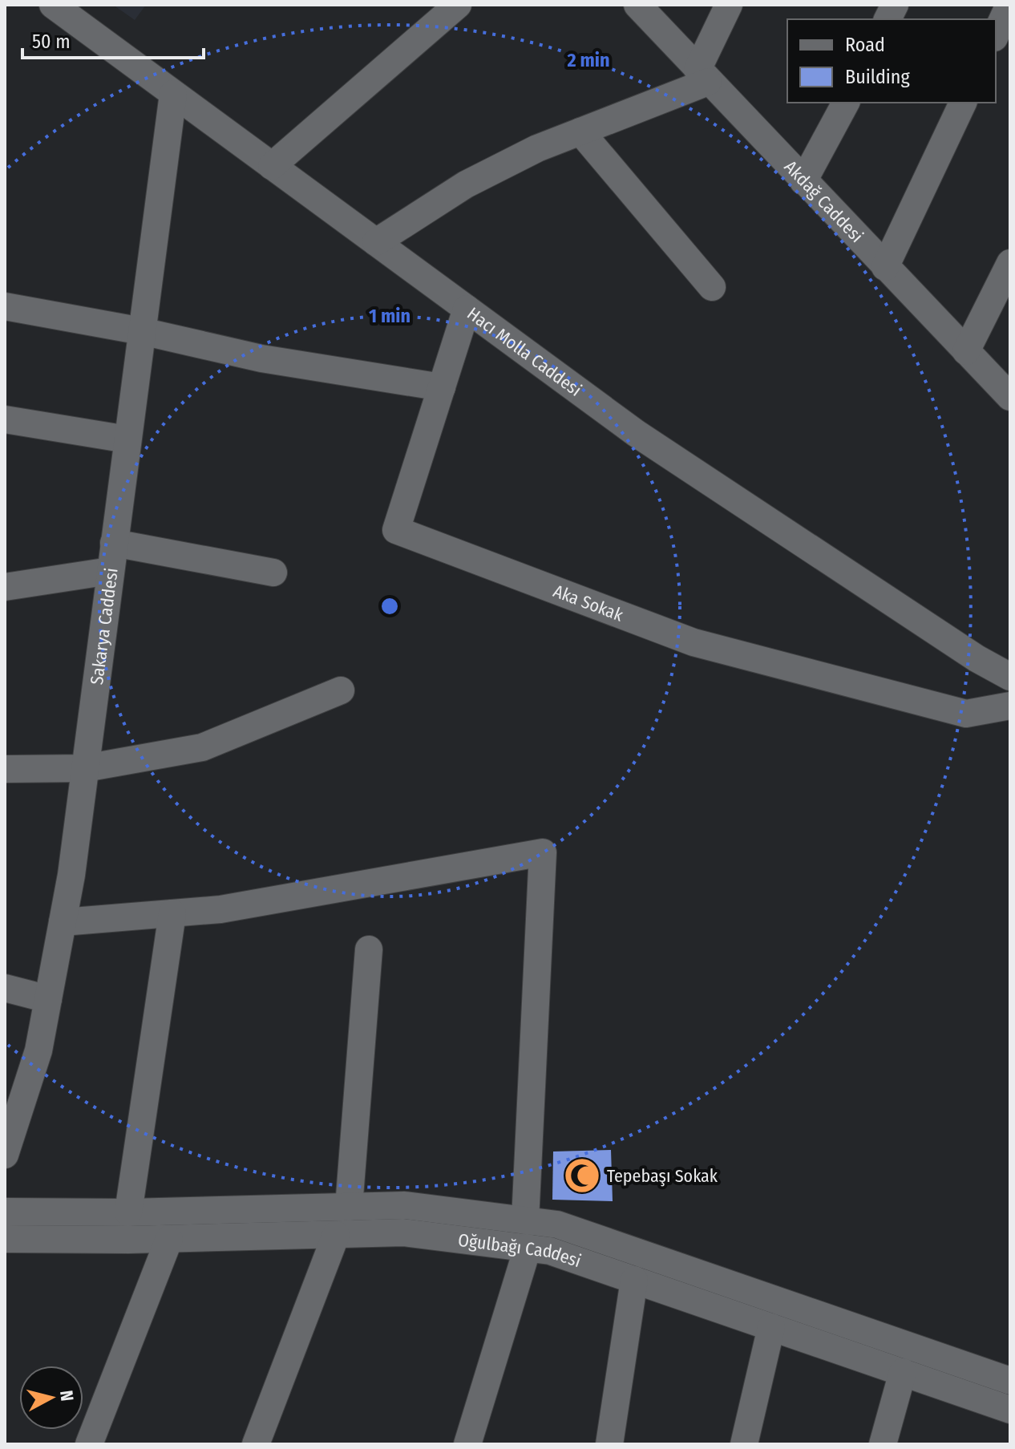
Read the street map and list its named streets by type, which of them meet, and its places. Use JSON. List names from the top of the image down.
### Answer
{
  "streets": {
    "street": [
      "Akdağ Caddesi",
      "Hacı Molla Caddesi",
      "Aka Sokak",
      "Sakarya Caddesi",
      "Oğulbağı Caddesi"
    ]
  },
  "crossings": [
    ["Hacı Molla Caddesi", "Aka Sokak"],
    ["Hacı Molla Caddesi", "Sakarya Caddesi"]
  ],
  "places": {
    "mosque": ["Tepebaşı Sokak"]
  },
  "legend": ["Road", "Building"],
  "scale_bar": "50 m",
  "north": "right",
  "rings": ["2 min", "1 min"]
}
